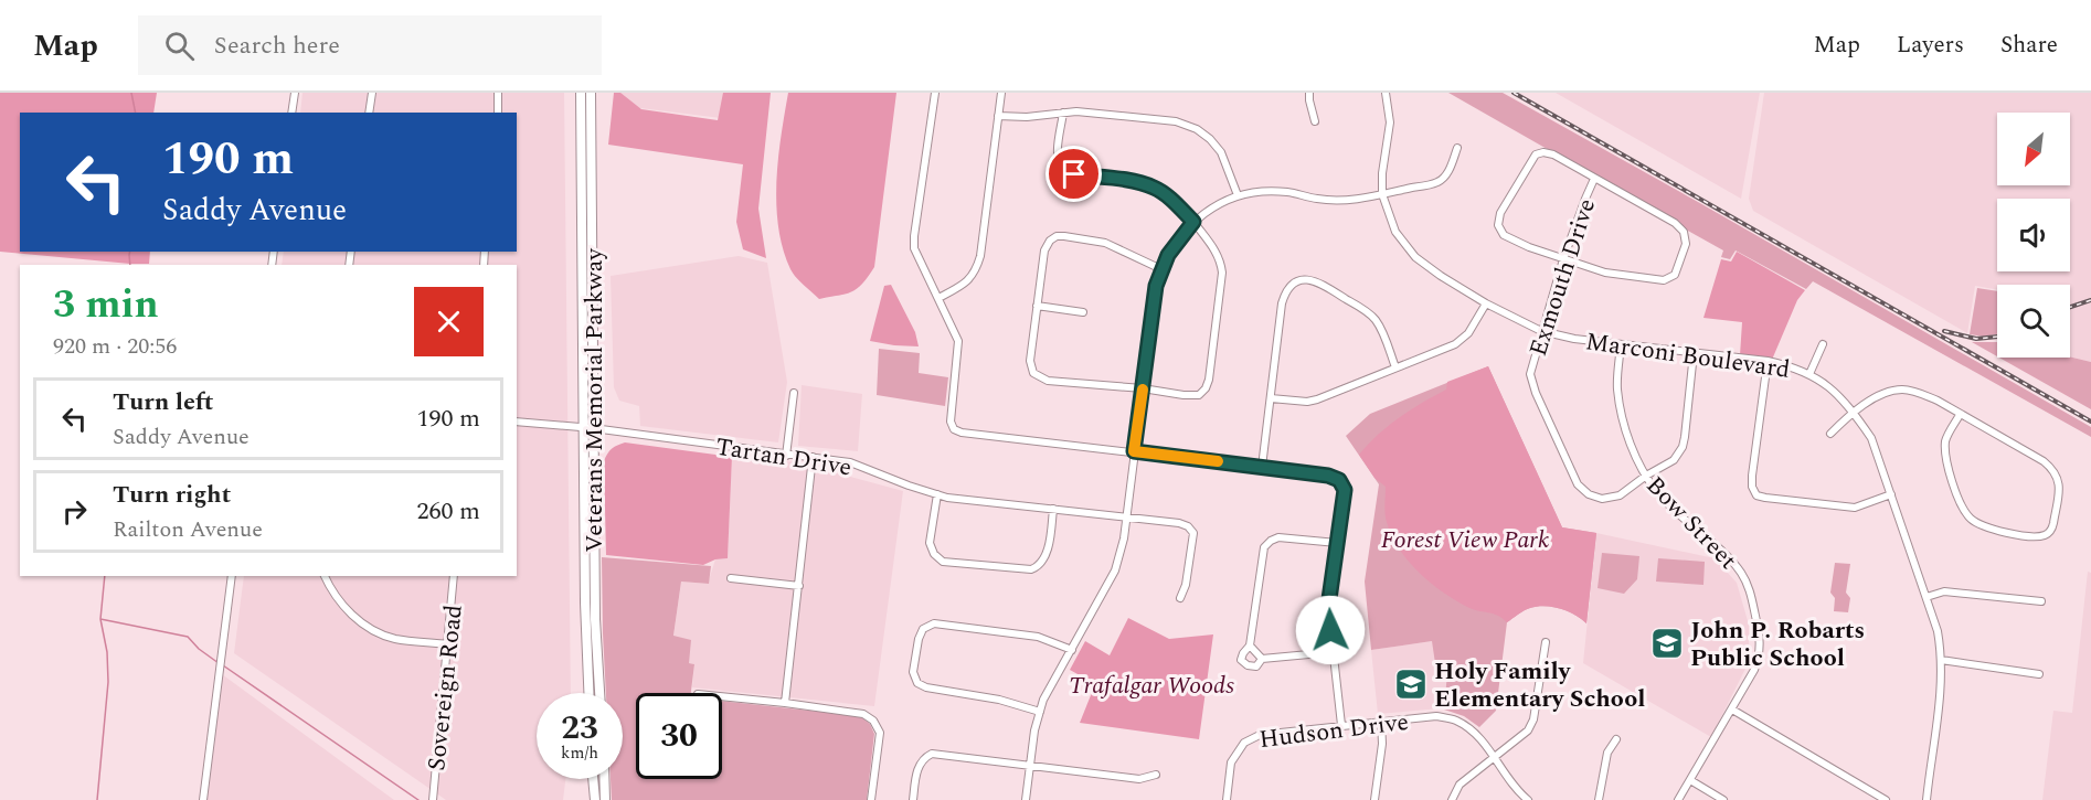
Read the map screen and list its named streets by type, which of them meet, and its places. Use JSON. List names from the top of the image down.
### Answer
{
  "streets": {
    "highway": ["Veterans Memorial Parkway"],
    "street": [
      "Exmouth Drive",
      "Marconi Boulevard",
      "Tartan Drive",
      "Bow Street",
      "Sovereign Road",
      "Hudson Drive"
    ]
  },
  "crossings": [
    ["Exmouth Drive", "Marconi Boulevard"],
    ["Exmouth Drive", "Bow Street"],
    ["Marconi Boulevard", "Bow Street"],
    ["Veterans Memorial Parkway", "Tartan Drive"]
  ],
  "parks": ["Forest View Park", "Trafalgar Woods"],
  "places": {
    "school or university": ["John P. Robarts Public School", "Holy Family Elementary School"]
  },
  "north": "bottom left",
  "page": {
    "header": "Map",
    "search": "Search here",
    "nav": ["Map", "Layers", "Share"],
    "turn": ["190 m", "Saddy Avenue"],
    "heading": ["3 min", "920 m · 20:56"],
    "list": [
      {
        "name": "Turn left",
        "note": "Saddy Avenue",
        "value": "190 m"
      },
      {
        "name": "Turn right",
        "note": "Railton Avenue",
        "value": "260 m"
      }
    ],
    "speed": "23 km/h",
    "limit": "30"
  }
}
